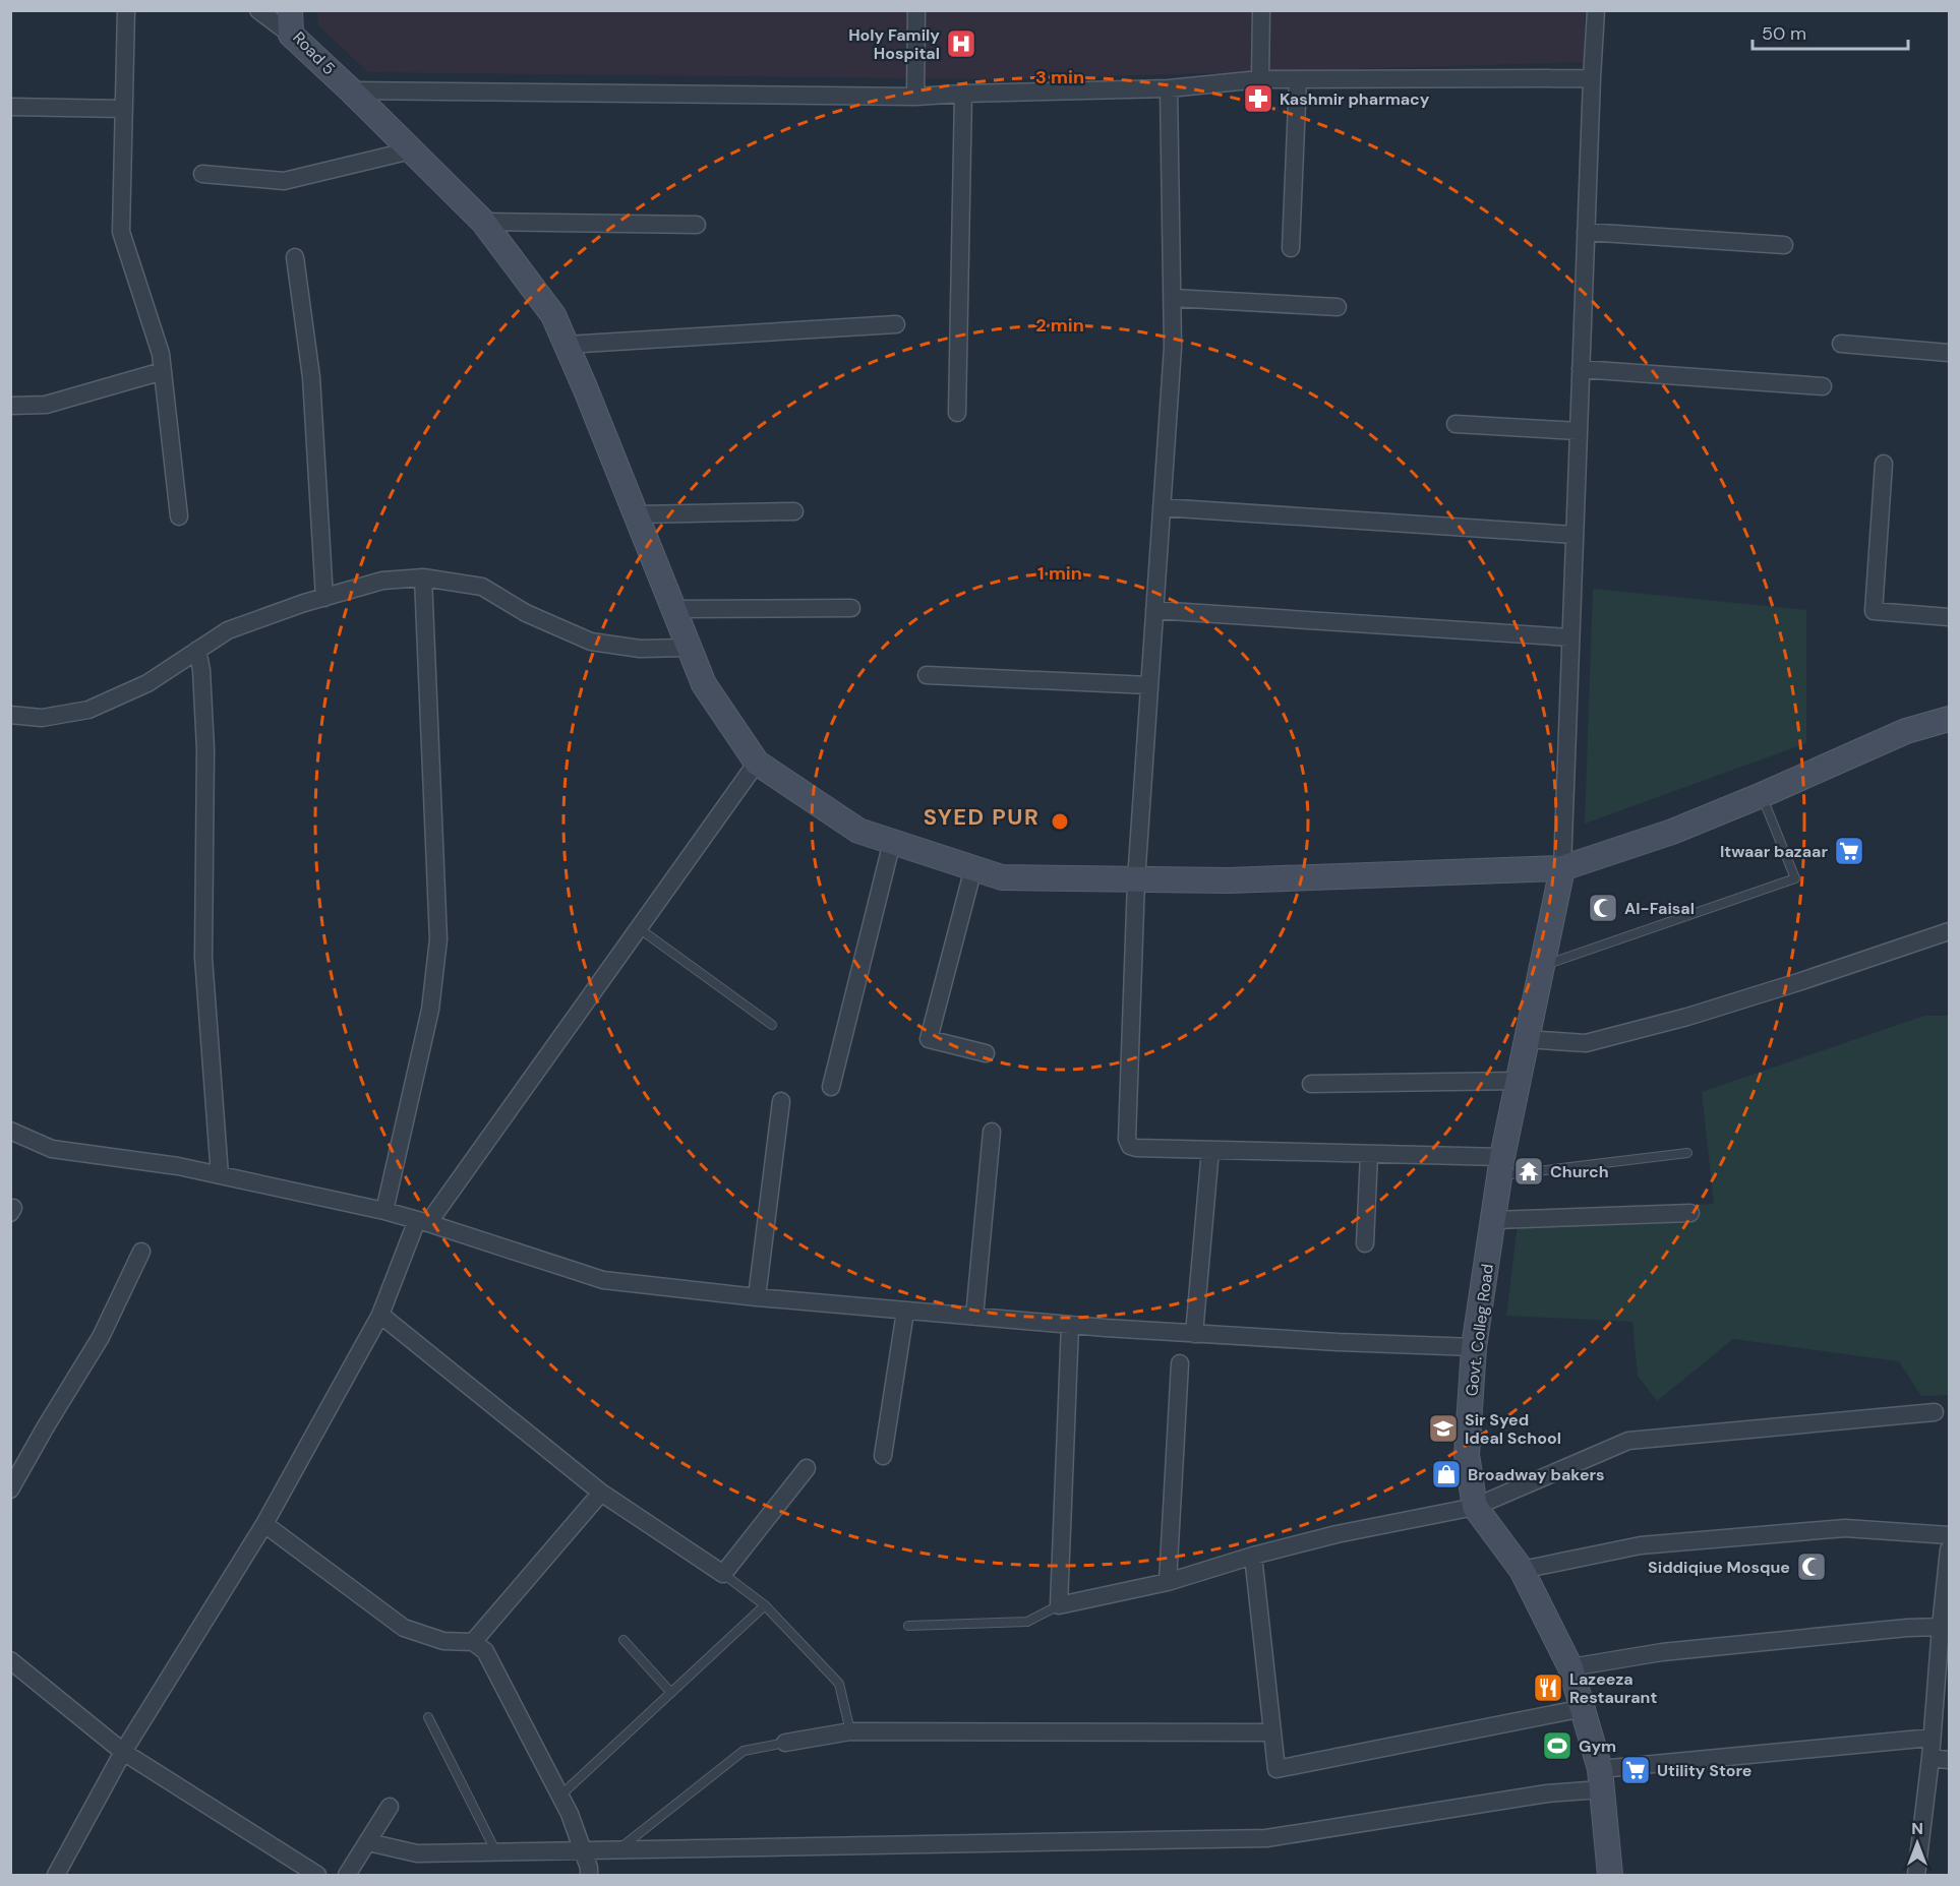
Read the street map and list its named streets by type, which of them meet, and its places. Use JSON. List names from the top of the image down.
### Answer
{
  "streets": {
    "main road": ["Road 5", "Govt. Colleg Road"]
  },
  "districts": ["SYED PUR"],
  "places": {
    "hospital": ["Holy Family Hospital"],
    "pharmacy": ["Kashmir pharmacy"],
    "supermarket": ["Itwaar bazaar", "Utility Store"],
    "mosque": ["Al-Faisal", "Siddiqiue Mosque"],
    "temple": ["Church"],
    "school or university": ["Sir Syed Ideal School"],
    "shop": ["Broadway bakers"],
    "restaurant": ["Lazeeza Restaurant"],
    "sports": ["Gym"]
  },
  "scale_bar": "50 m",
  "north": "top",
  "rings": ["3 min", "2 min", "1 min"]
}
